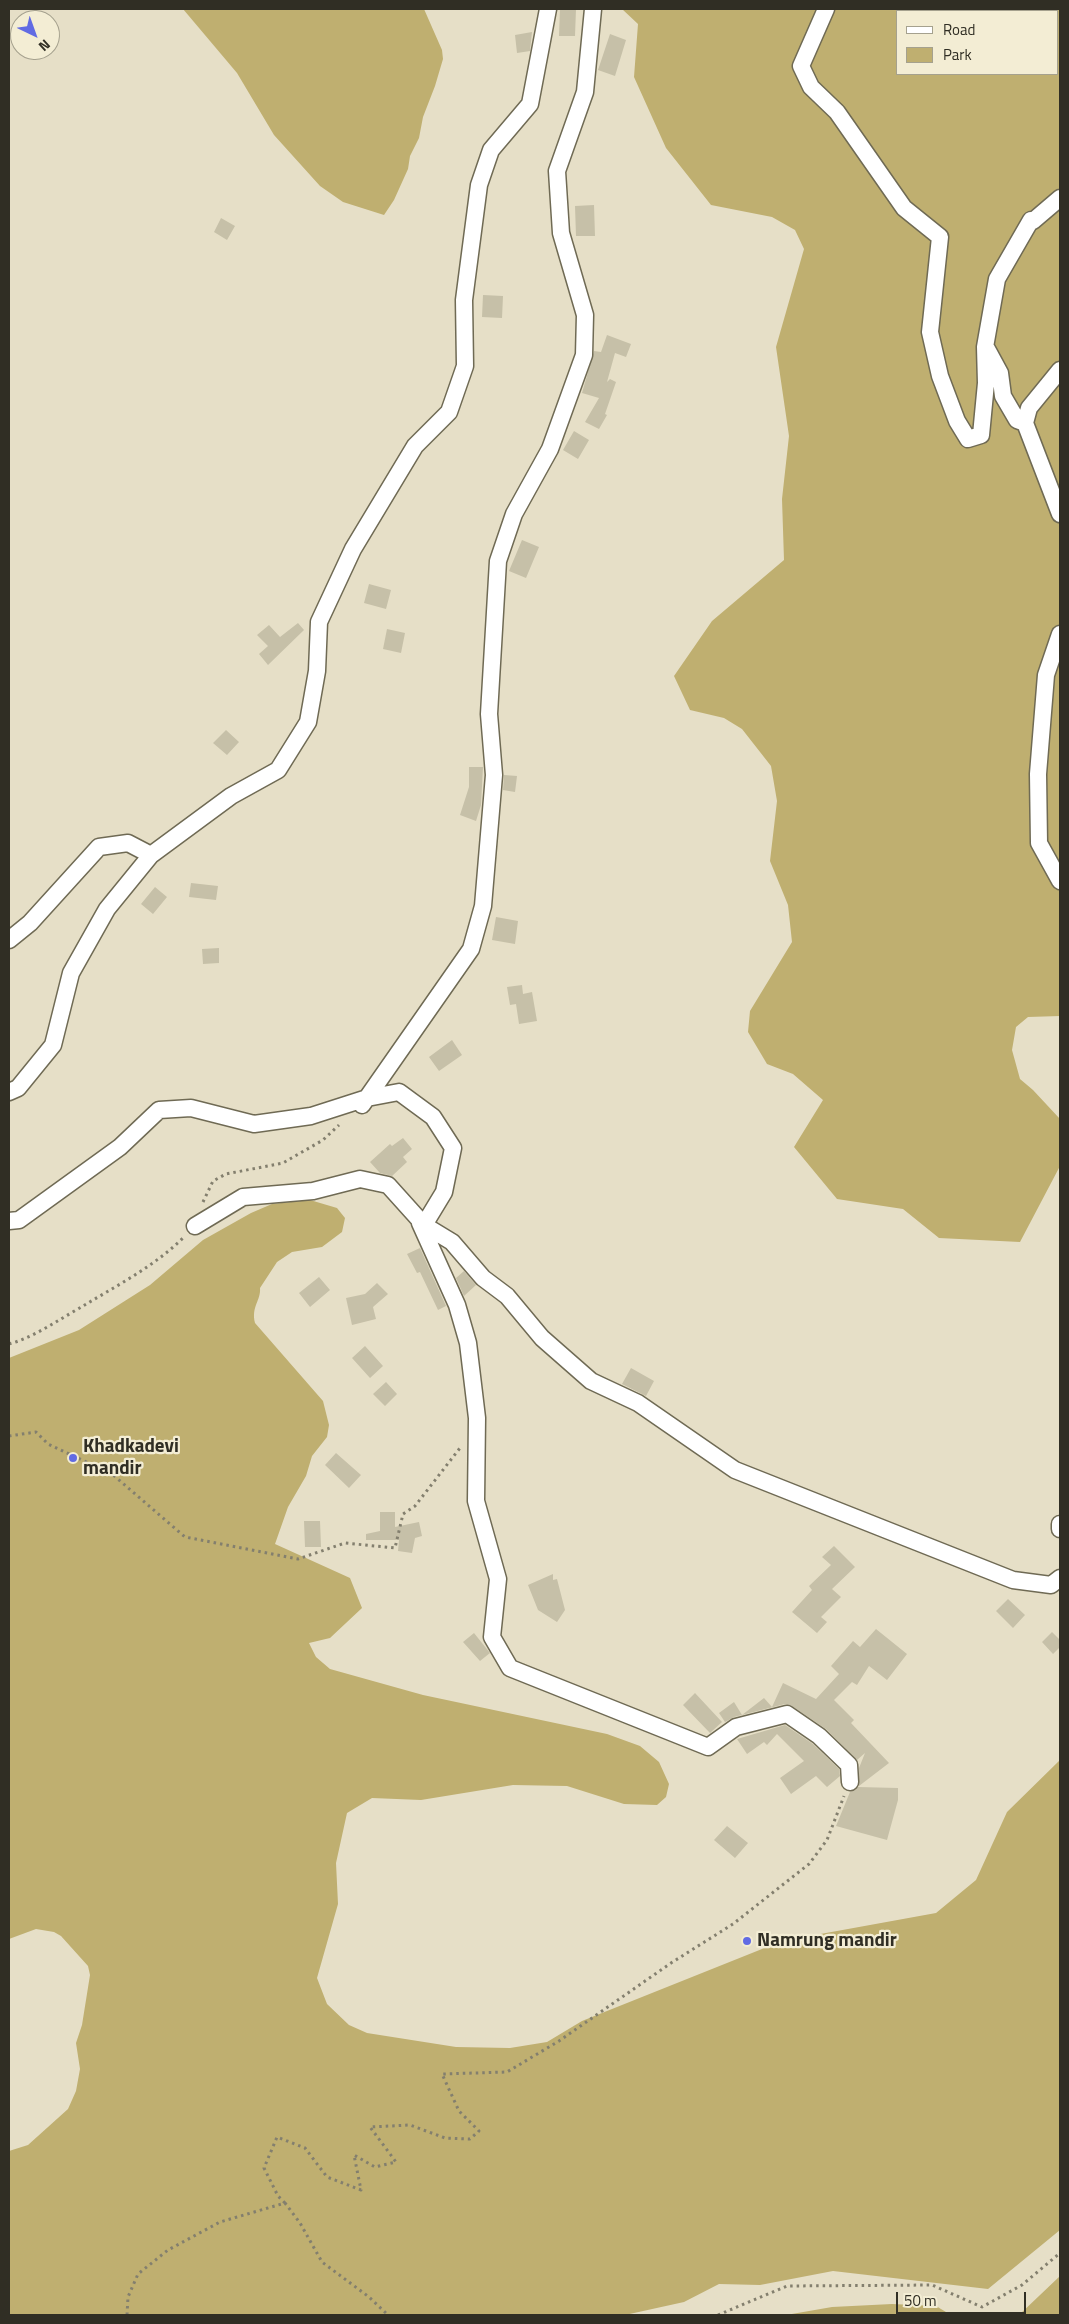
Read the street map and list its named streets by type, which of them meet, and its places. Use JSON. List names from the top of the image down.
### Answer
{
  "places": ["Khadkadevi mandir", "Namrung mandir"],
  "legend": ["Road", "Park"],
  "scale_bar": "50 m",
  "north": "bottom right"
}
